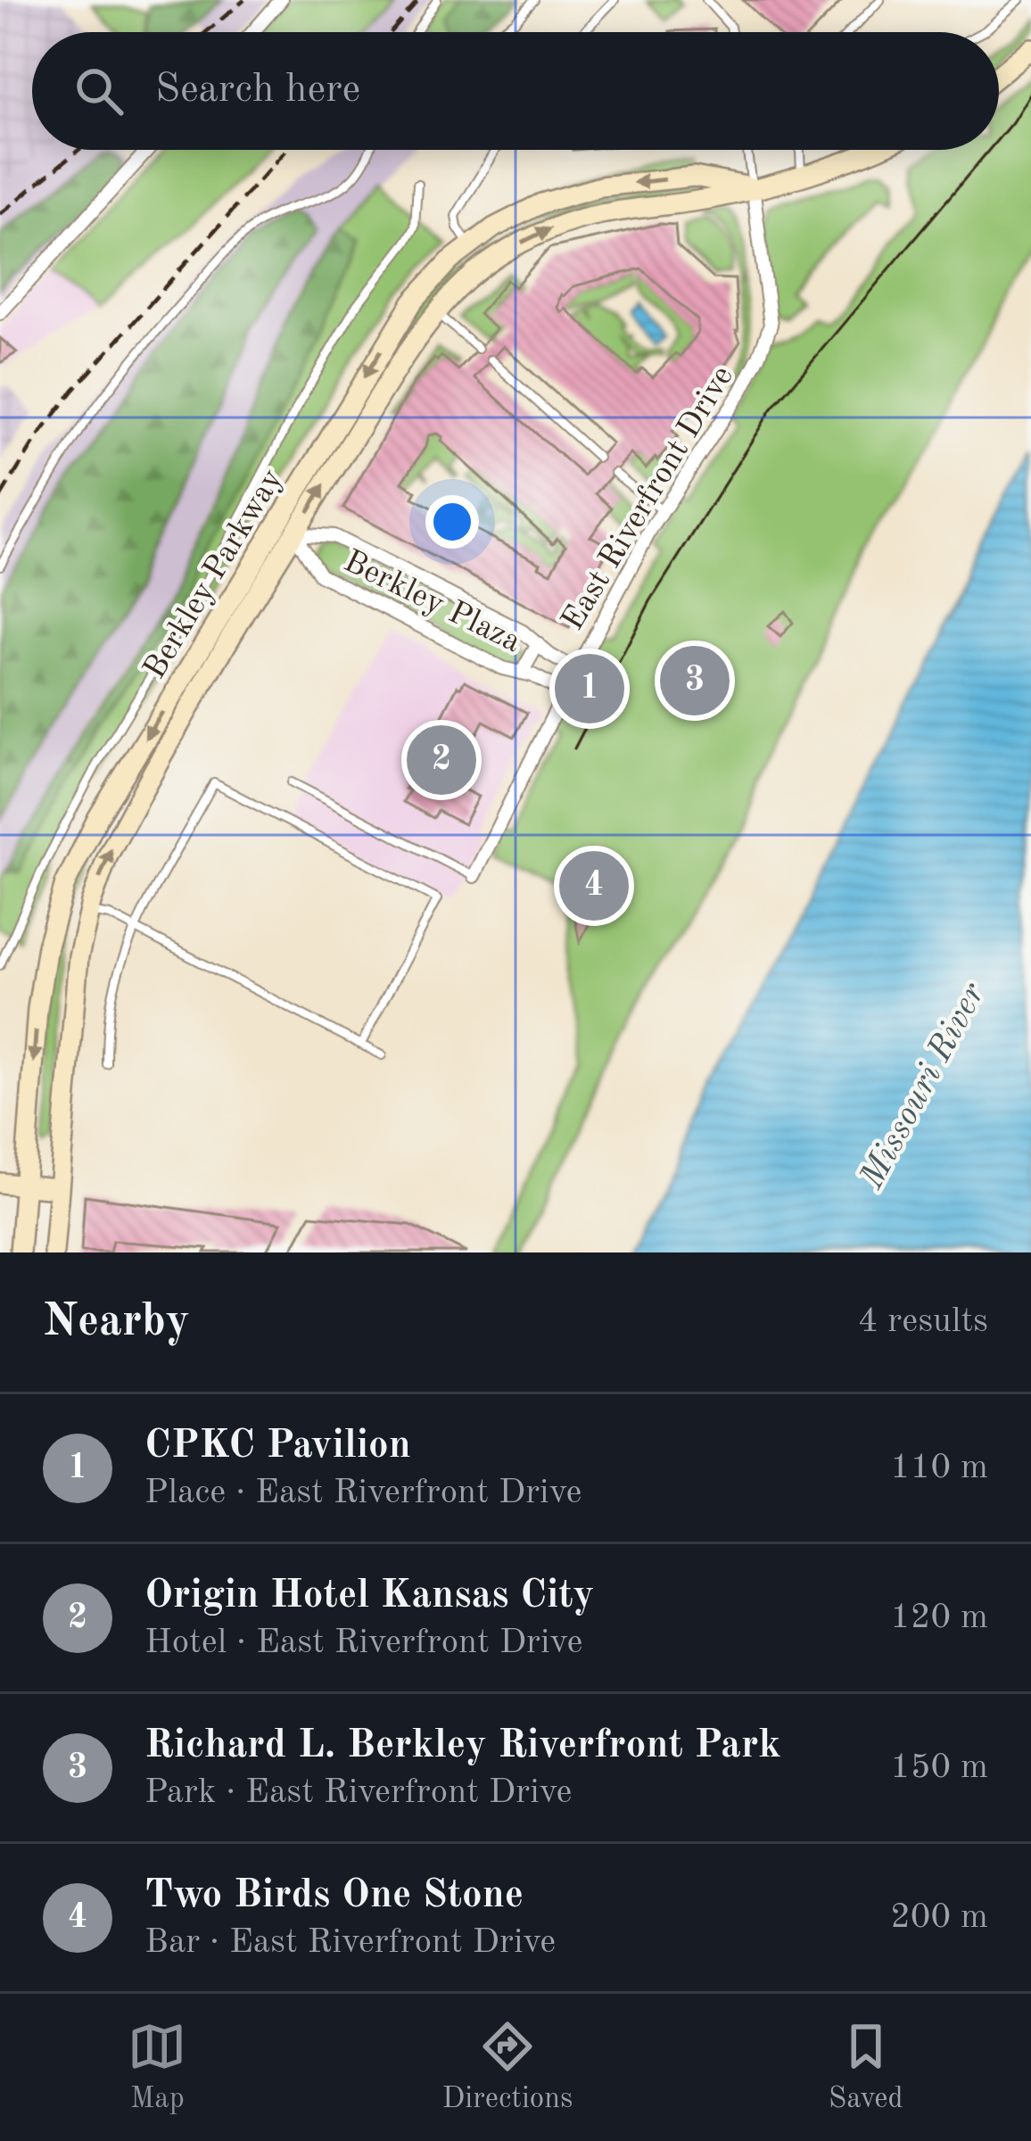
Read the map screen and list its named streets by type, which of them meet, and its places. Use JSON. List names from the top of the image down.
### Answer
{
  "streets": {
    "main road": ["Berkley Parkway"],
    "street": ["East Riverfront Drive", "Berkley Plaza"]
  },
  "crossings": [
    ["East Riverfront Drive", "Berkley Parkway"],
    ["East Riverfront Drive", "Berkley Plaza"],
    ["Berkley Parkway", "Berkley Plaza"]
  ],
  "water": ["Missouri River"],
  "page": {
    "search": "Search here",
    "pins": [
      "3",
      "1",
      "2",
      "4"
    ],
    "heading": ["Nearby", "4 results"],
    "list": [
      {
        "mark": "1",
        "name": "CPKC Pavilion",
        "note": "Place · East Riverfront Drive",
        "value": "110 m"
      },
      {
        "mark": "2",
        "name": "Origin Hotel Kansas City",
        "note": "Hotel · East Riverfront Drive",
        "value": "120 m"
      },
      {
        "mark": "3",
        "name": "Richard L. Berkley Riverfront Park",
        "note": "Park · East Riverfront Drive",
        "value": "150 m"
      },
      {
        "mark": "4",
        "name": "Two Birds One Stone",
        "note": "Bar · East Riverfront Drive",
        "value": "200 m"
      }
    ],
    "nav": ["Map", "Directions", "Saved"]
  }
}
